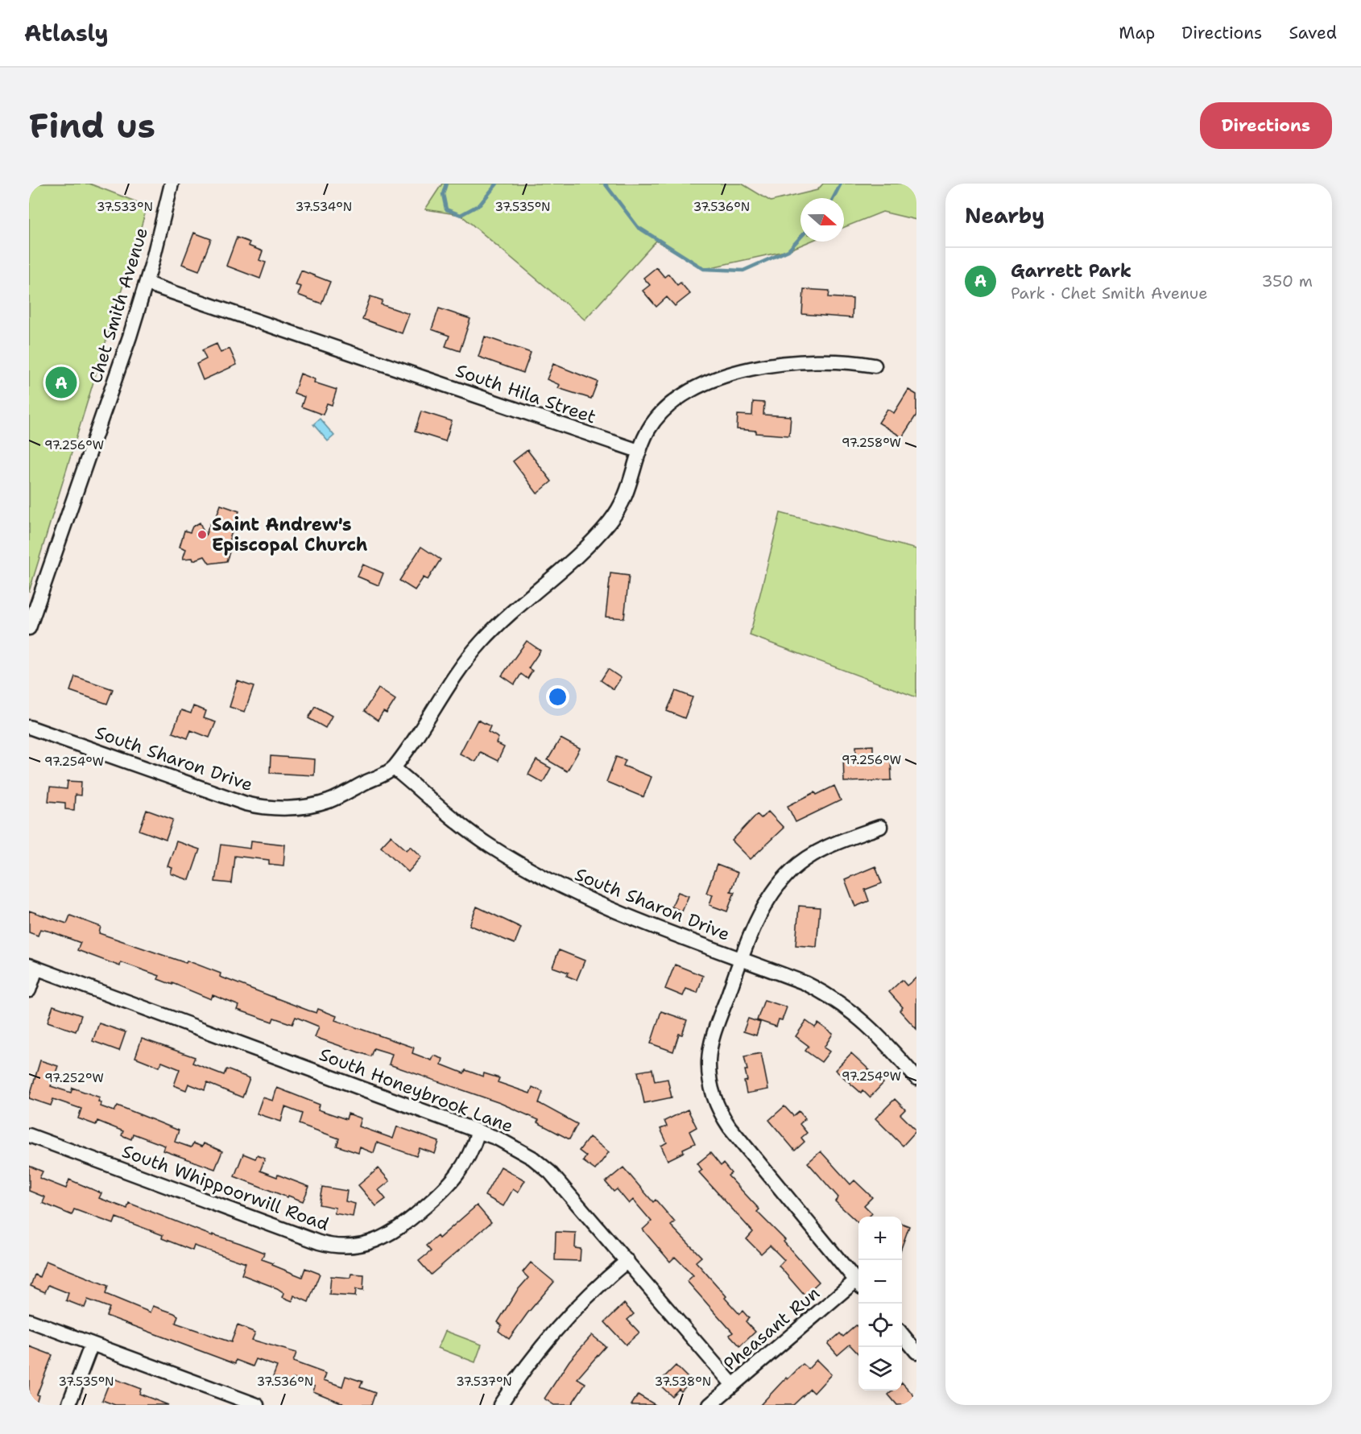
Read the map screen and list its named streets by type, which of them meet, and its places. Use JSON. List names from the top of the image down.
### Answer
{
  "streets": {
    "street": [
      "Chet Smith Avenue",
      "South Hila Street",
      "South Sharon Drive",
      "South Honeybrook Lane",
      "South Whippoorwill Road",
      "Pheasant Run"
    ]
  },
  "crossings": [
    ["Chet Smith Avenue", "South Hila Street"],
    ["South Honeybrook Lane", "South Whippoorwill Road"],
    ["South Honeybrook Lane", "Pheasant Run"]
  ],
  "places": ["Saint Andrew's Episcopal Church"],
  "north": "right",
  "page": {
    "header": "Atlasly",
    "nav": ["Map", "Directions", "Saved"],
    "buttons": "Directions",
    "title": "Find us",
    "heading": "Nearby",
    "list": [
      {
        "mark": "A",
        "name": "Garrett Park",
        "note": "Park · Chet Smith Avenue",
        "value": "350 m"
      }
    ],
    "pins": "A",
    "map_buttons": ["+", "−"]
  },
  "coordinates": [
    "37.533°N",
    "37.534°N",
    "37.535°N",
    "37.536°N",
    "97.258°W",
    "97.256°W",
    "97.254°W",
    "97.252°W",
    "37.537°N",
    "37.538°N"
  ]
}
